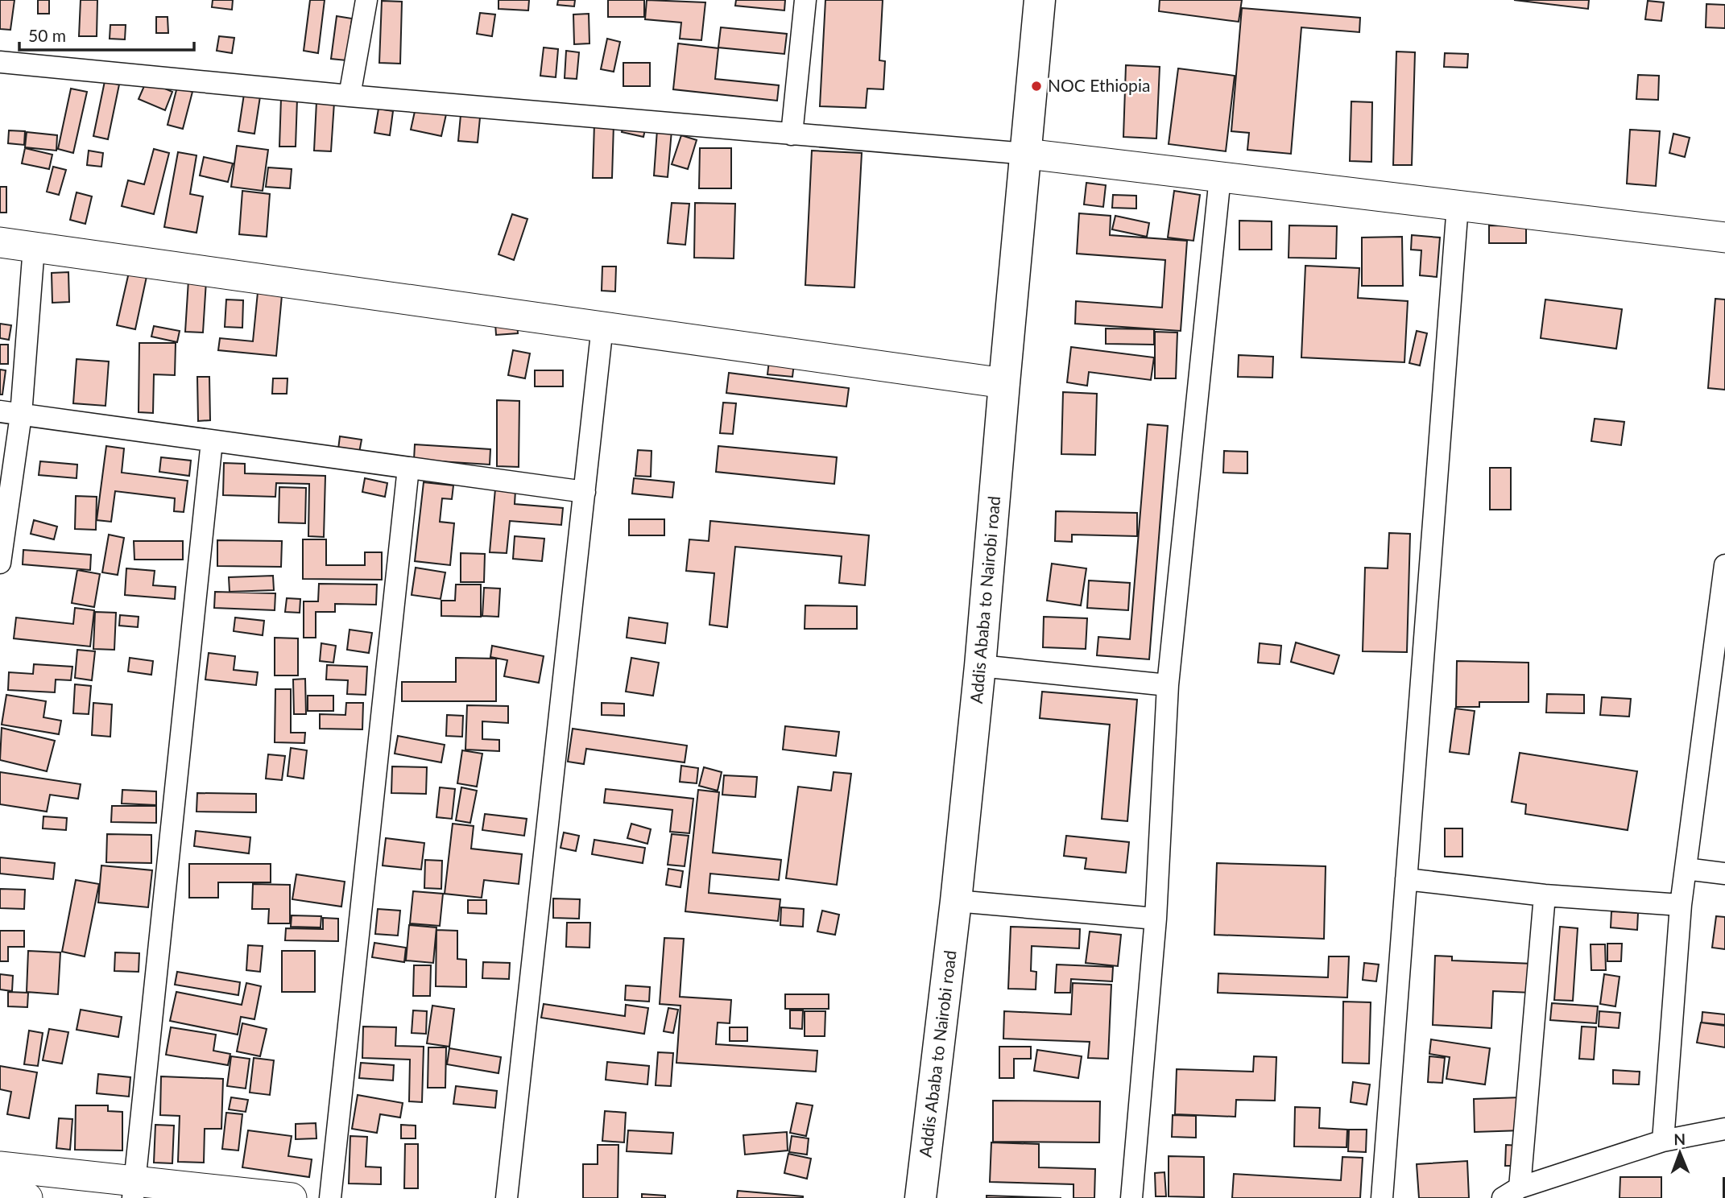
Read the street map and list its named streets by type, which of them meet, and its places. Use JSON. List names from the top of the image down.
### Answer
{
  "streets": {
    "highway": ["Addis Ababa to Nairobi road"]
  },
  "places": ["NOC Ethiopia"],
  "scale_bar": "50 m",
  "north": "top"
}
